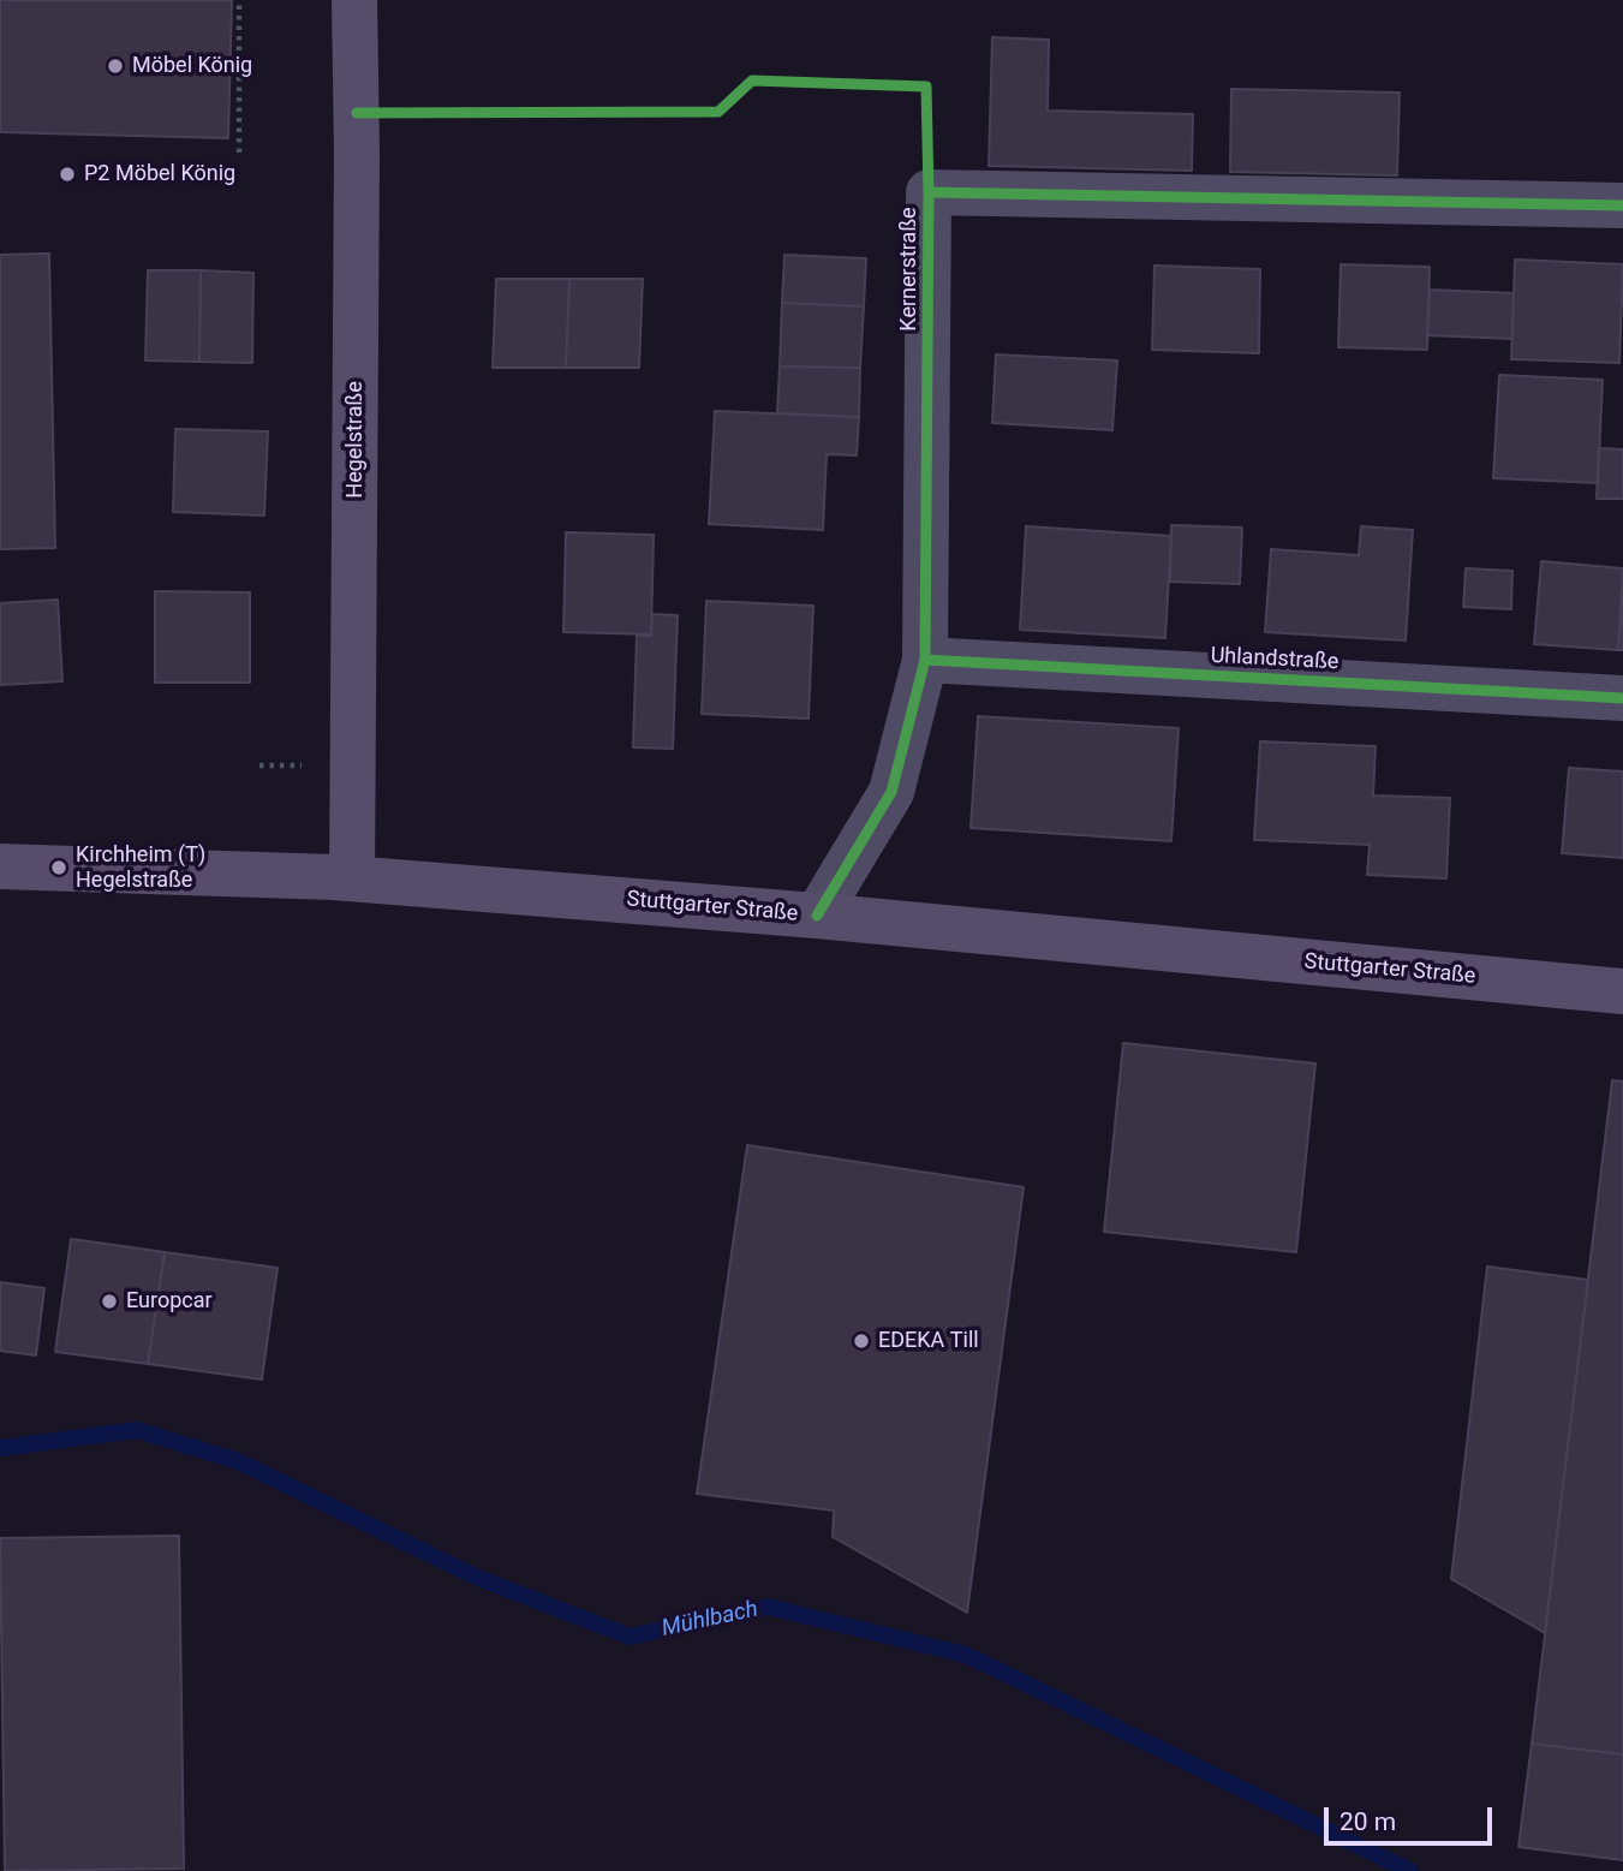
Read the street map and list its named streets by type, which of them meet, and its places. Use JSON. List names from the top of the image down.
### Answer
{
  "streets": {
    "main road": ["Hegelstraße", "Stuttgarter Straße"],
    "street": ["Kernerstraße", "Uhlandstraße"]
  },
  "crossings": [
    ["Kernerstraße", "Uhlandstraße"],
    ["Kernerstraße", "Stuttgarter Straße"],
    ["Hegelstraße", "Stuttgarter Straße"]
  ],
  "water": ["Mühlbach"],
  "places": [
    "Möbel König",
    "P2 Möbel König",
    "Kirchheim (T) Hegelstraße",
    "Europcar",
    "EDEKA Till"
  ],
  "scale_bar": "20 m"
}
